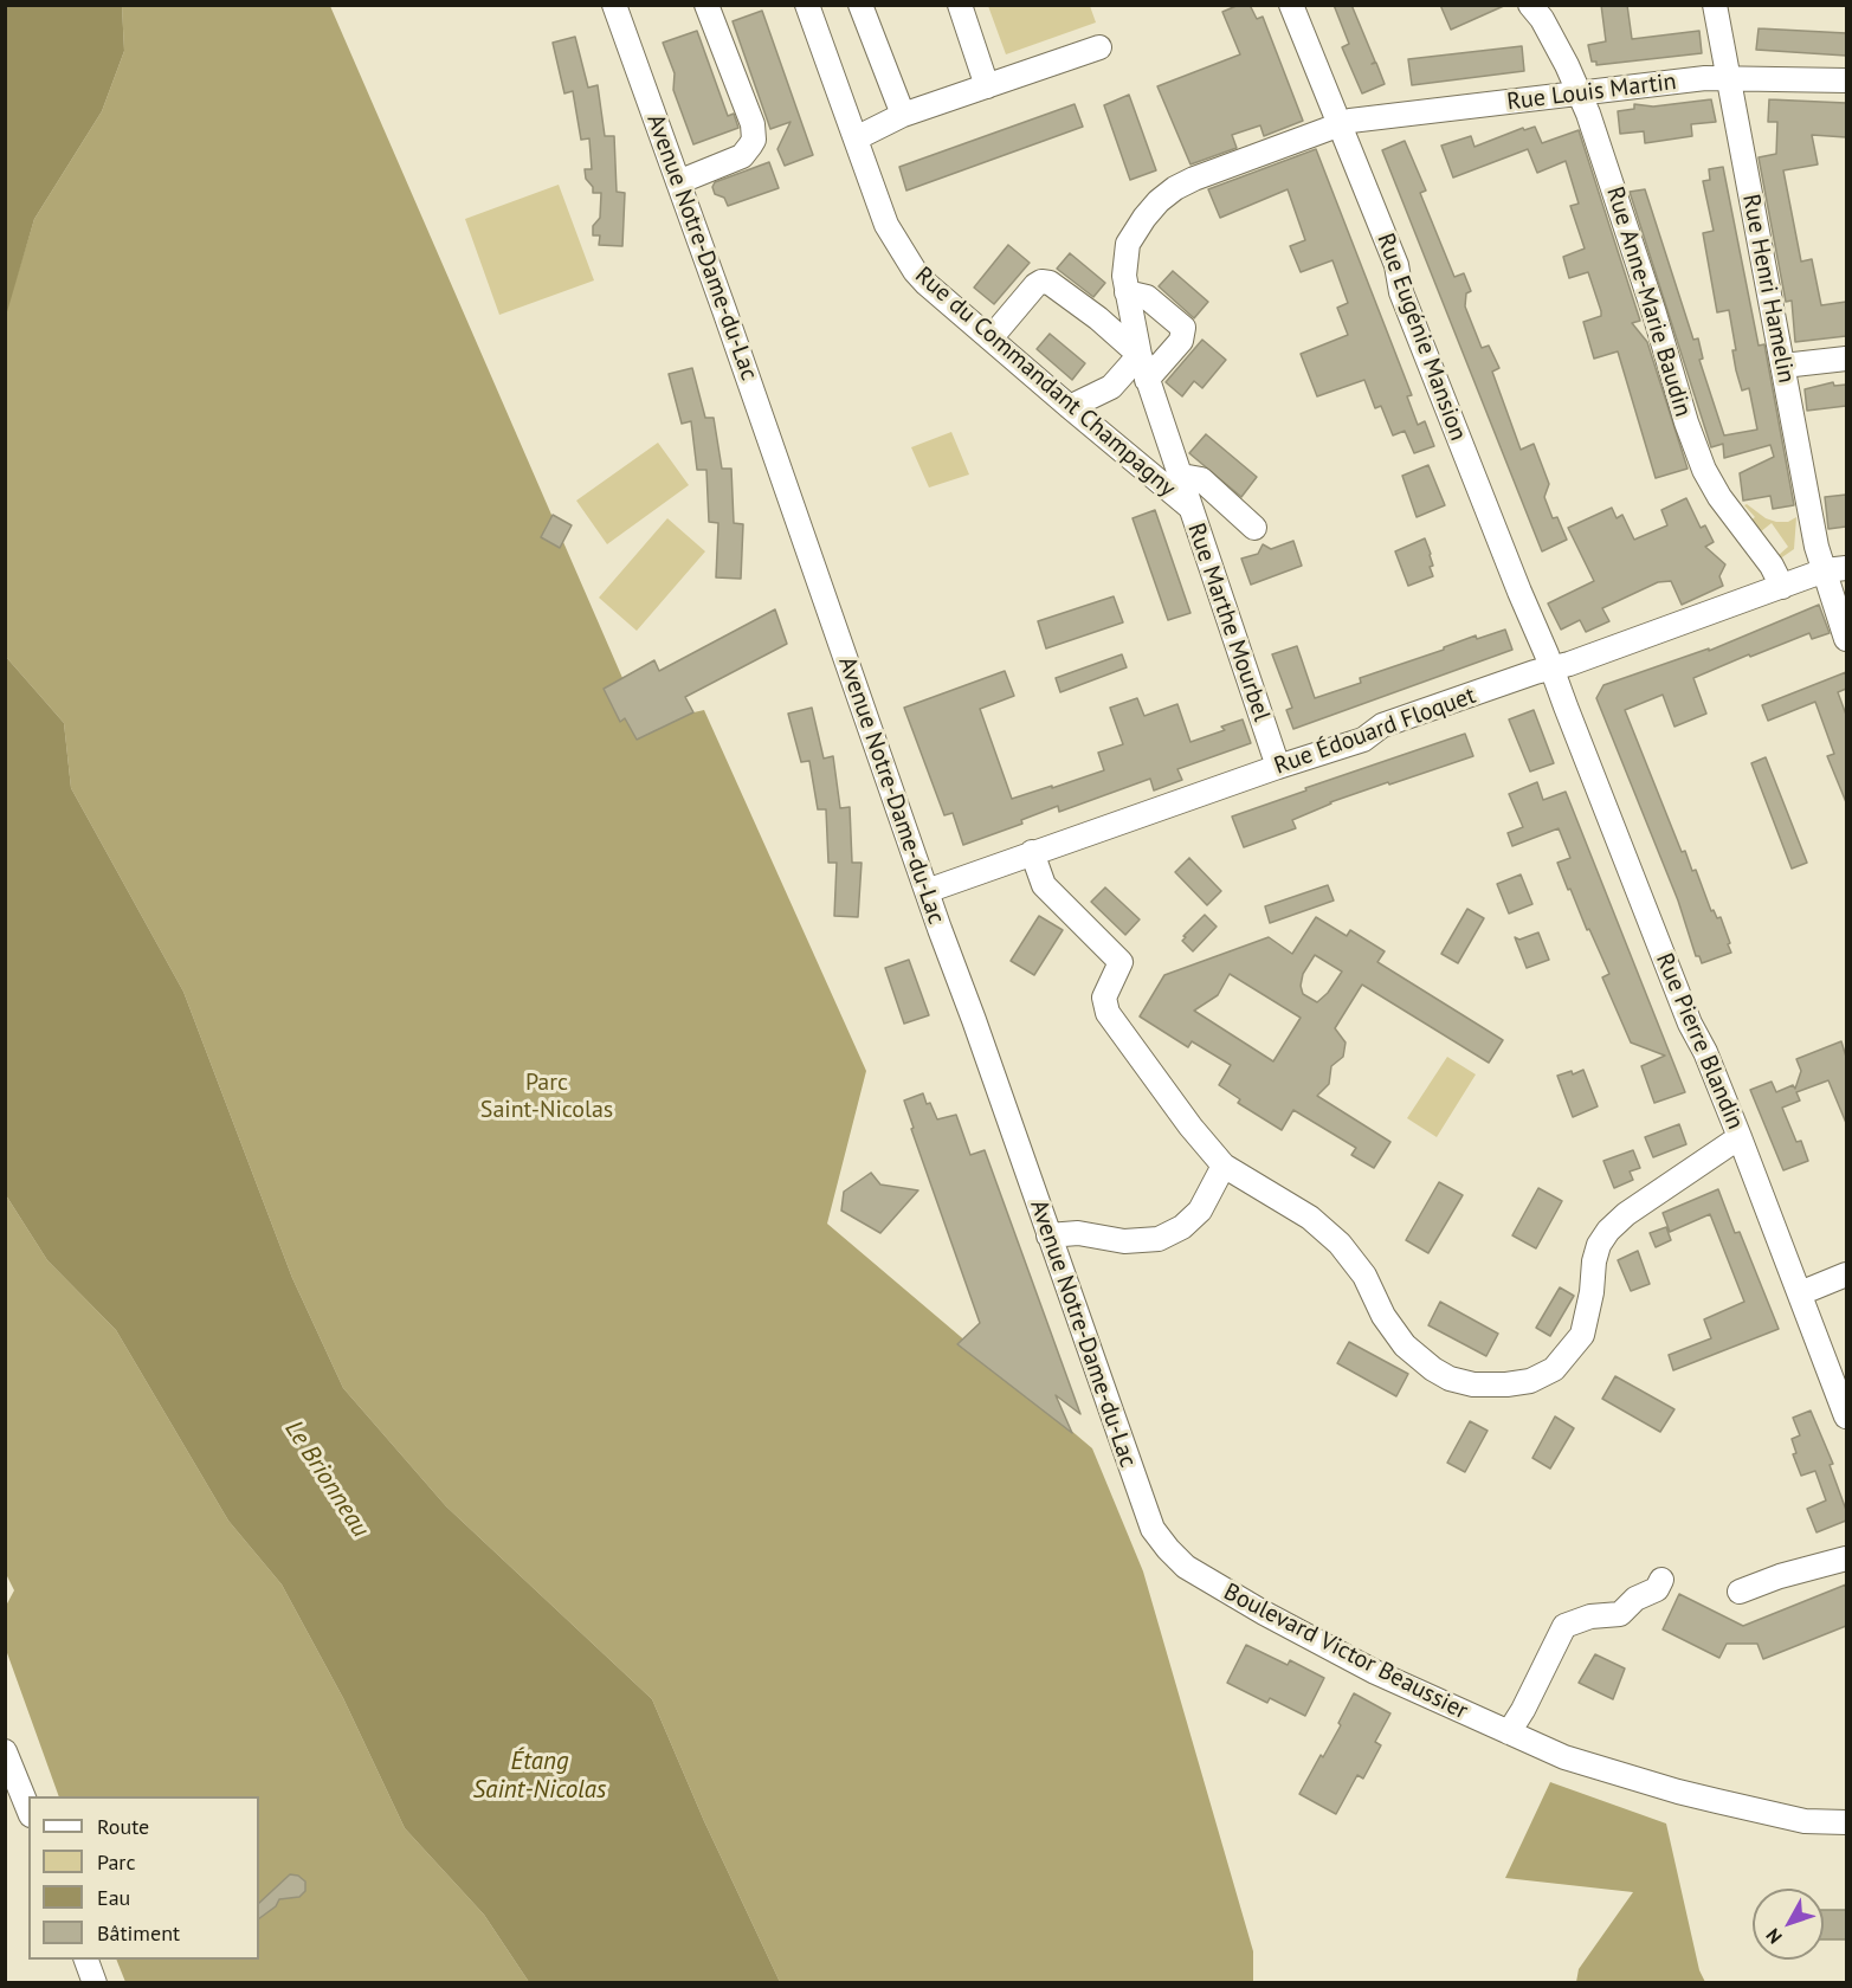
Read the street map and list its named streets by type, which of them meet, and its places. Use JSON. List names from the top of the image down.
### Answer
{
  "streets": {
    "street": [
      "Rue Louis Martin",
      "Avenue Notre-Dame-du-Lac",
      "Rue Henri Hamelin",
      "Rue Anne-Marie Baudin",
      "Rue Eugénie Mansion",
      "Rue du Commandant Champagny",
      "Rue Marthe Mourbel",
      "Rue Édouard Floquet",
      "Rue Pierre Blandin",
      "Boulevard Victor Beaussier"
    ]
  },
  "crossings": [
    ["Rue Louis Martin", "Rue Henri Hamelin"],
    ["Rue Louis Martin", "Rue Anne-Marie Baudin"],
    ["Rue Louis Martin", "Rue Eugénie Mansion"],
    ["Rue Louis Martin", "Rue Marthe Mourbel"],
    ["Avenue Notre-Dame-du-Lac", "Rue Édouard Floquet"],
    ["Avenue Notre-Dame-du-Lac", "Boulevard Victor Beaussier"],
    ["Rue Henri Hamelin", "Rue Édouard Floquet"],
    ["Rue Anne-Marie Baudin", "Rue Édouard Floquet"],
    ["Rue Eugénie Mansion", "Rue Marthe Mourbel"],
    ["Rue Eugénie Mansion", "Rue Édouard Floquet"],
    ["Rue Eugénie Mansion", "Rue Pierre Blandin"],
    ["Rue du Commandant Champagny", "Rue Marthe Mourbel"],
    ["Rue Marthe Mourbel", "Rue Édouard Floquet"],
    ["Rue Édouard Floquet", "Rue Pierre Blandin"]
  ],
  "water": ["Le Brionneau", "Étang Saint-Nicolas"],
  "parks": ["Parc Saint-Nicolas"],
  "legend": [
    "Route",
    "Parc",
    "Eau",
    "Bâtiment"
  ],
  "north": "bottom left"
}
